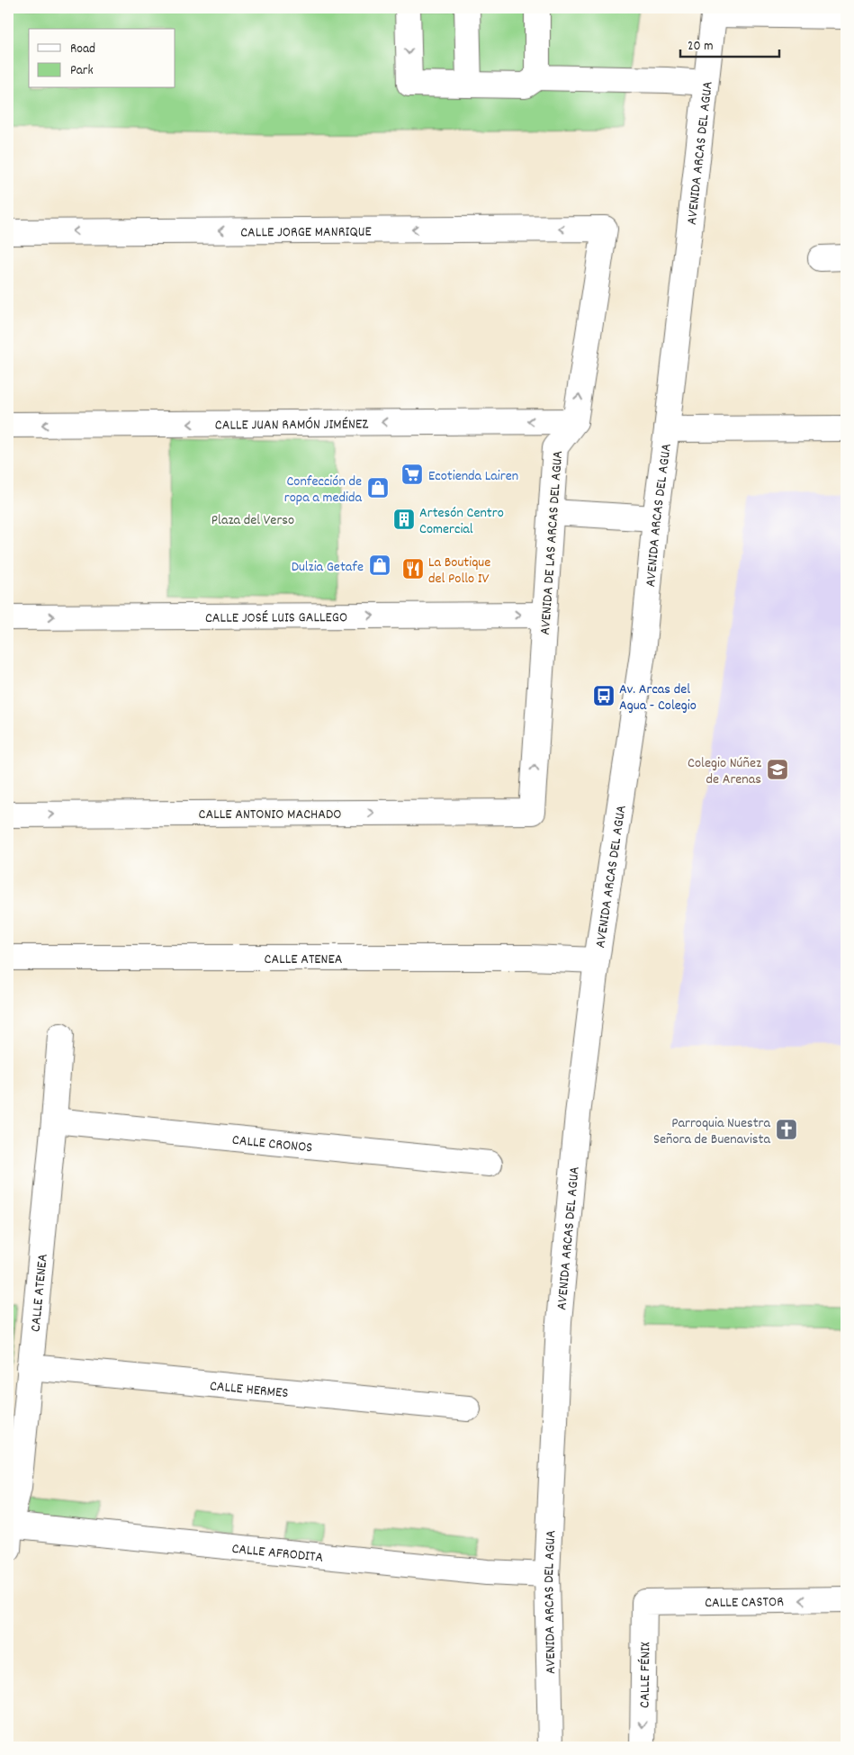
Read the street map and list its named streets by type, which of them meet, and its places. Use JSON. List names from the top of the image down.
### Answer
{
  "streets": {
    "street": [
      "AVENIDA ARCAS DEL AGUA",
      "CALLE JORGE MANRIQUE",
      "CALLE JUAN RAMÓN JIMÉNEZ",
      "AVENIDA DE LAS ARCAS DEL AGUA",
      "CALLE JOSÉ LUIS GALLEGO",
      "CALLE ANTONIO MACHADO",
      "CALLE ATENEA",
      "CALLE CRONOS",
      "CALLE HERMES",
      "CALLE AFRODITA",
      "CALLE CASTOR",
      "CALLE FÉNIX"
    ]
  },
  "crossings": [
    ["AVENIDA ARCAS DEL AGUA", "CALLE ATENEA"],
    ["AVENIDA ARCAS DEL AGUA", "CALLE AFRODITA"],
    ["CALLE JORGE MANRIQUE", "AVENIDA DE LAS ARCAS DEL AGUA"],
    ["CALLE JUAN RAMÓN JIMÉNEZ", "AVENIDA DE LAS ARCAS DEL AGUA"],
    ["AVENIDA DE LAS ARCAS DEL AGUA", "CALLE JOSÉ LUIS GALLEGO"],
    ["AVENIDA DE LAS ARCAS DEL AGUA", "CALLE ANTONIO MACHADO"],
    ["CALLE ATENEA", "CALLE CRONOS"],
    ["CALLE ATENEA", "CALLE HERMES"],
    ["CALLE ATENEA", "CALLE AFRODITA"],
    ["CALLE CASTOR", "CALLE FÉNIX"]
  ],
  "one_way": [
    "CALLE JORGE MANRIQUE",
    "CALLE JUAN RAMÓN JIMÉNEZ",
    "AVENIDA DE LAS ARCAS DEL AGUA",
    "CALLE JOSÉ LUIS GALLEGO",
    "CALLE ANTONIO MACHADO",
    "CALLE CASTOR",
    "CALLE FÉNIX"
  ],
  "parks": ["Plaza del Verso"],
  "places": {
    "supermarket": ["Ecotienda Lairen"],
    "shop": ["Confección de ropa a medida", "Dulzia Getafe"],
    "building": ["Artesón Centro Comercial"],
    "restaurant": ["La Boutique del Pollo IV"],
    "bus stop": ["Av. Arcas del Agua - Colegio"],
    "school or university": ["Colegio Núñez de Arenas"],
    "church": ["Parroquia Nuestra Señora de Buenavista"]
  },
  "legend": ["Road", "Park"],
  "scale_bar": "20 m"
}
